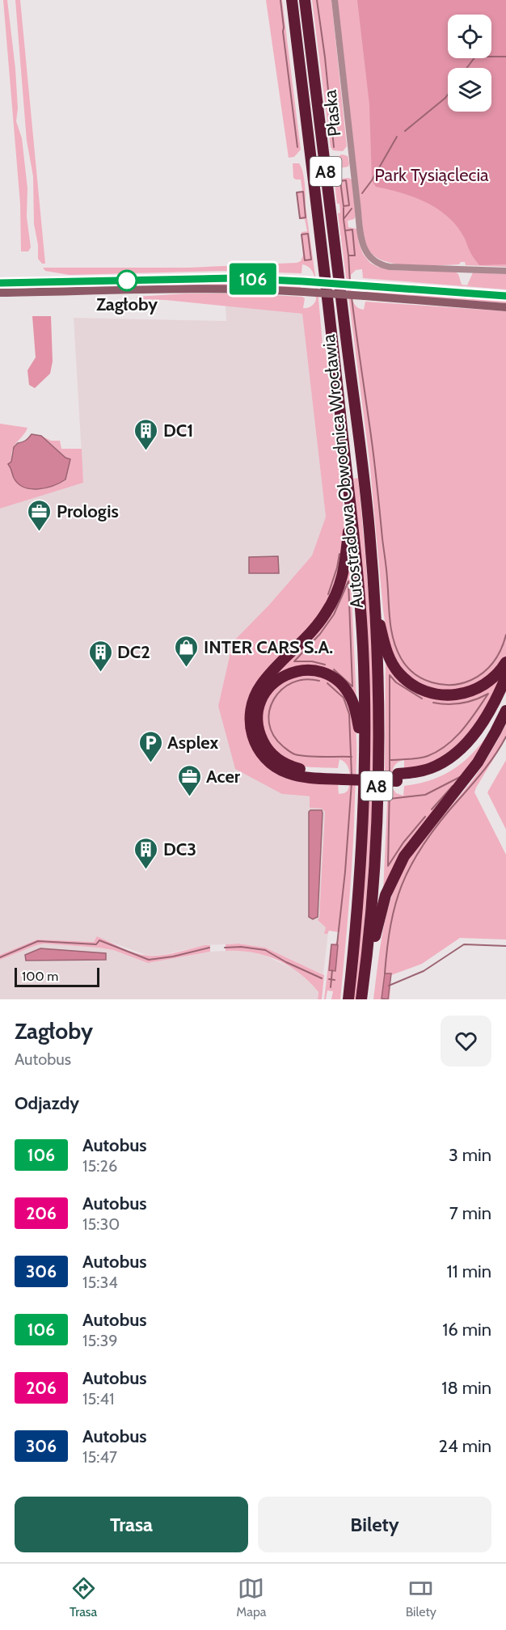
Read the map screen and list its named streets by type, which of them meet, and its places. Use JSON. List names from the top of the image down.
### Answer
{
  "streets": {
    "highway": ["A8", "Autostradowa Obwodnica Wrocławia"],
    "street": ["Płaska"]
  },
  "parks": ["Park Tysiąclecia"],
  "places": {
    "other": ["Zagłoby"],
    "building": ["DC1", "DC2", "DC3"],
    "office": ["Prologis", "Acer"],
    "shop": ["INTER CARS S.A."],
    "parking": ["Asplex"]
  },
  "lines": ["bus line 106"],
  "scale_bar": "100 m",
  "page": {
    "on_map": "106",
    "scale": "100 m",
    "heading": [
      ["Zagłoby", "Autobus"],
      "Odjazdy"
    ],
    "list": [
      {
        "mark": "106",
        "name": "Autobus",
        "note": "15:26",
        "value": "3 min"
      },
      {
        "mark": "206",
        "name": "Autobus",
        "note": "15:30",
        "value": "7 min"
      },
      {
        "mark": "306",
        "name": "Autobus",
        "note": "15:34",
        "value": "11 min"
      },
      {
        "mark": "106",
        "name": "Autobus",
        "note": "15:39",
        "value": "16 min"
      },
      {
        "mark": "206",
        "name": "Autobus",
        "note": "15:41",
        "value": "18 min"
      },
      {
        "mark": "306",
        "name": "Autobus",
        "note": "15:47",
        "value": "24 min"
      }
    ],
    "buttons": ["Trasa", "Bilety"],
    "tabs": ["Trasa", "Mapa", "Bilety"]
  }
}
